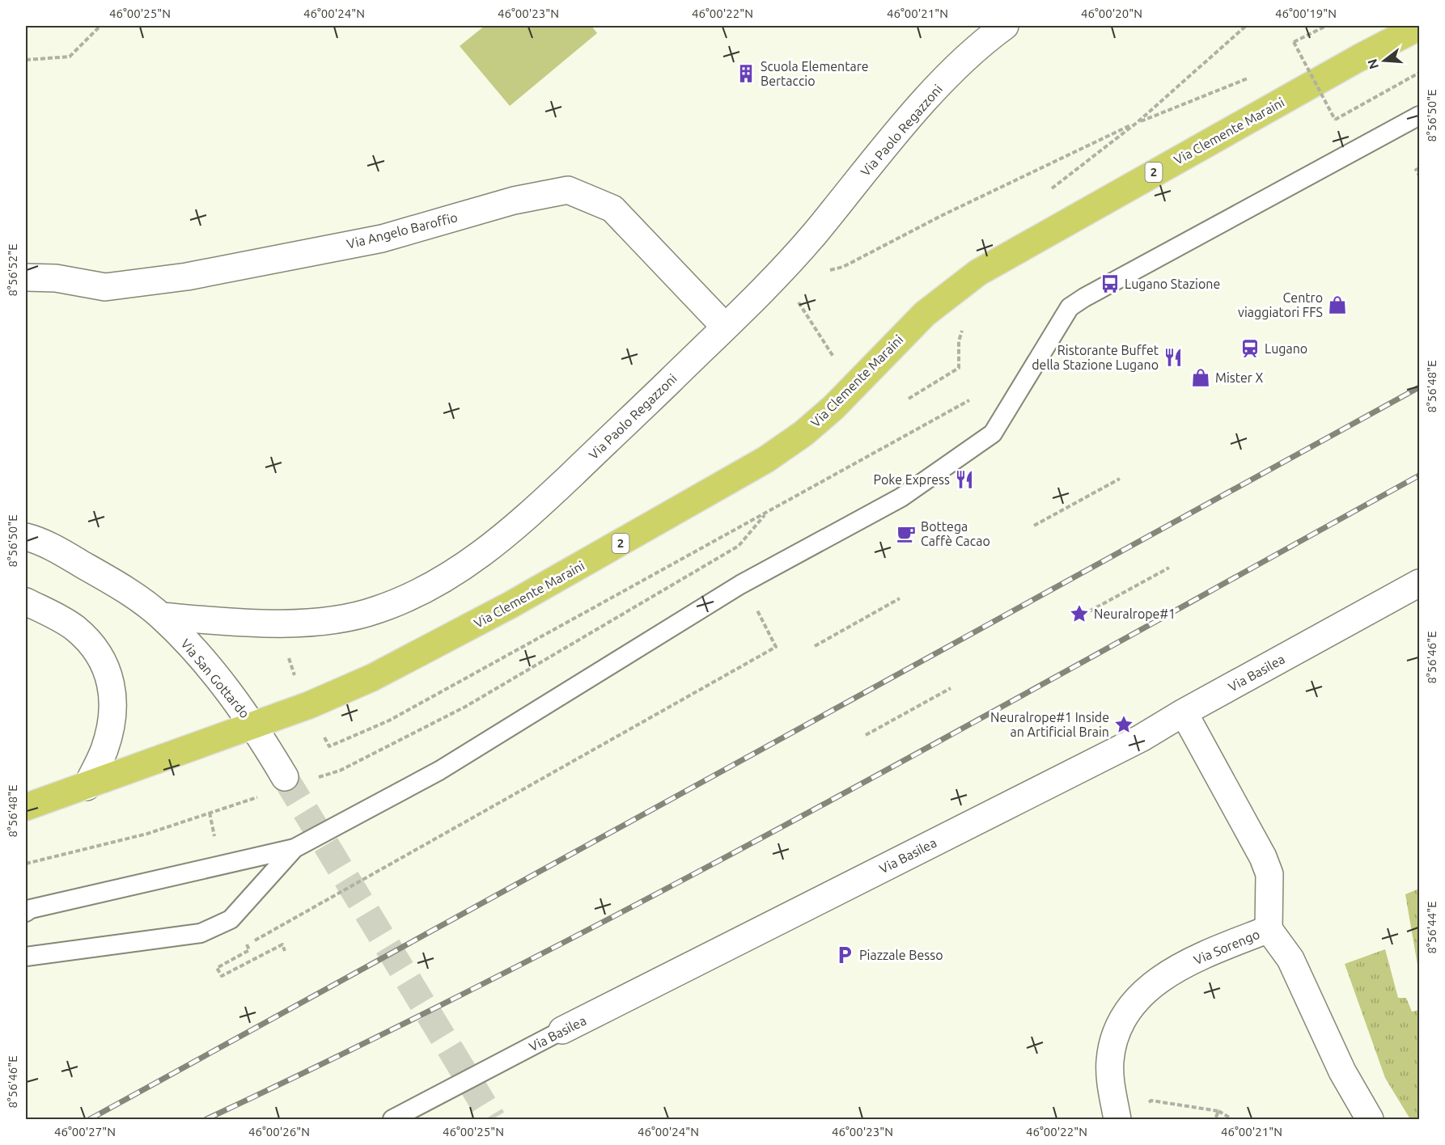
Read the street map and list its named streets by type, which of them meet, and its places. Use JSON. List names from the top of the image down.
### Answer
{
  "streets": {
    "main road": ["Via Clemente Maraini", "2", "Via San Gottardo"],
    "street": [
      "Via Paolo Regazzoni",
      "Via Angelo Baroffio",
      "Via Basilea",
      "Via Sorengo"
    ]
  },
  "crossings": [
    ["Via Paolo Regazzoni", "Via Angelo Baroffio"],
    ["Via Paolo Regazzoni", "Via San Gottardo"],
    ["Via Clemente Maraini", "Via San Gottardo"]
  ],
  "places": {
    "building": ["Scuola Elementare Bertaccio"],
    "bus stop": ["Lugano Stazione"],
    "shop": ["Centro viaggiatori FFS", "Mister X"],
    "station": ["Lugano"],
    "restaurant": ["Ristorante Buffet della Stazione Lugano", "Poke Express"],
    "cafe": ["Bottega Caffè Cacao"],
    "place": ["Neuralrope#1", "Neuralrope#1 Inside an Artificial Brain"],
    "parking": ["Piazzale Besso"]
  },
  "north": "left",
  "coordinates": [
    "46°00'25\"N",
    "46°00'24\"N",
    "46°00'23\"N",
    "46°00'22\"N",
    "46°00'21\"N",
    "46°00'20\"N",
    "46°00'19\"N",
    "8°56'50\"E",
    "8°56'52\"E",
    "8°56'48\"E",
    "8°56'46\"E",
    "8°56'44\"E",
    "46°00'27\"N",
    "46°00'26\"N"
  ]
}
